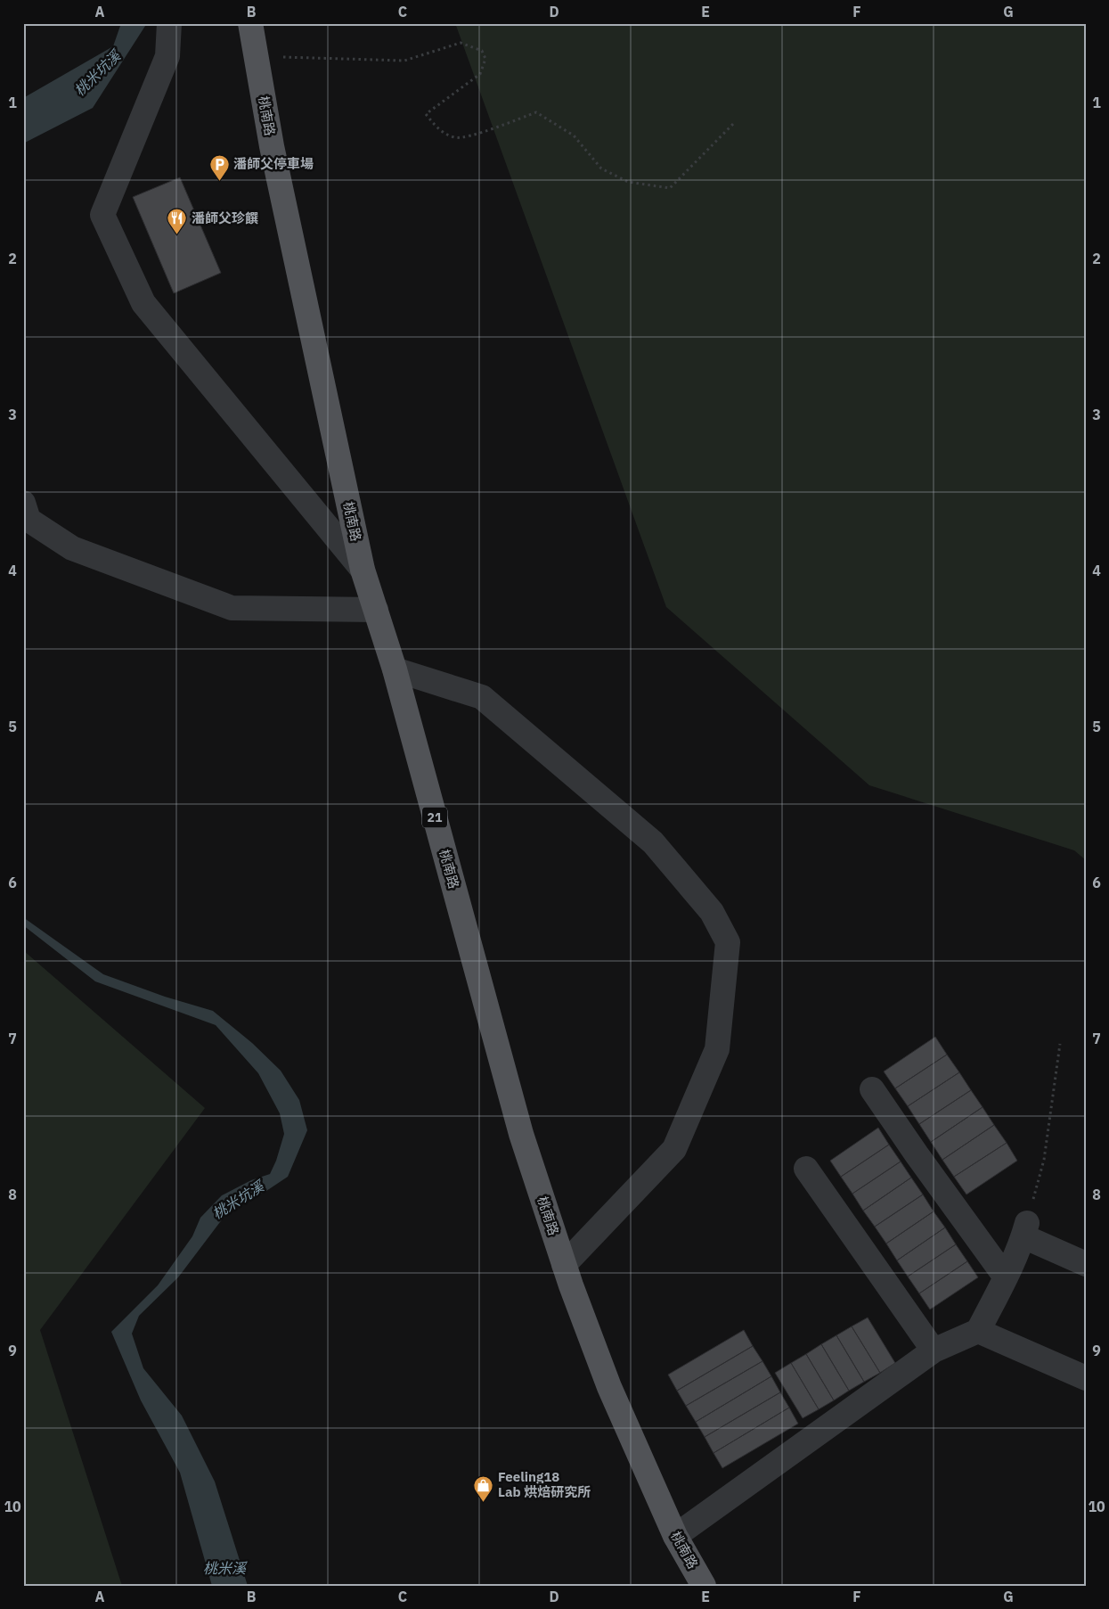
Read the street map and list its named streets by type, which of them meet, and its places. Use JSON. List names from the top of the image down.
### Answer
{
  "streets": {
    "main road": ["桃南路", "21"]
  },
  "water": ["桃米坑溪", "桃米溪"],
  "places": {
    "parking": ["潘師父停車場"],
    "restaurant": ["潘師父珍饌"],
    "shop": ["Feeling18 Lab 烘焙研究所"]
  },
  "grid": {
    "columns": [
      "A",
      "B",
      "C",
      "D",
      "E",
      "F",
      "G"
    ],
    "rows": [
      "1",
      "2",
      "3",
      "4",
      "5",
      "6",
      "7",
      "8",
      "9",
      "10"
    ]
  }
}
